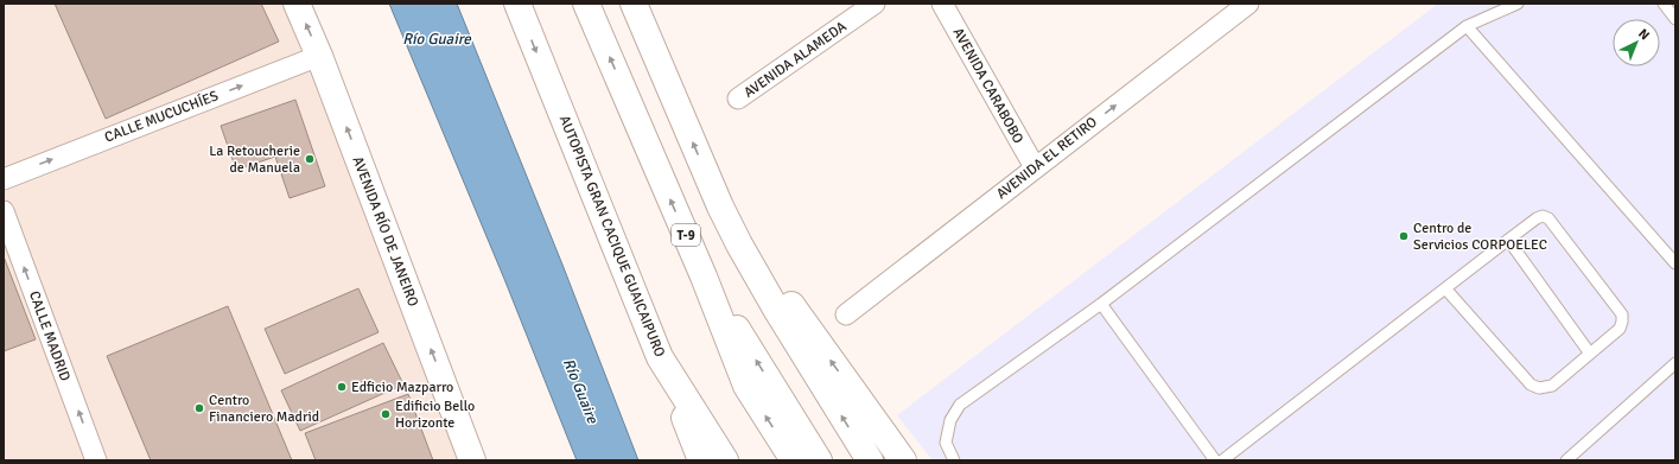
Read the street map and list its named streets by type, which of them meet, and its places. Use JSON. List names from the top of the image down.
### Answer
{
  "streets": {
    "main road": ["AVENIDA RÍO DE JANEIRO", "T-9", "AUTOPISTA GRAN CACIQUE GUAICAIPURO"],
    "street": [
      "AVENIDA ALAMEDA",
      "AVENIDA CARABOBO",
      "CALLE MUCUCHÍES",
      "AVENIDA EL RETIRO",
      "CALLE MADRID"
    ]
  },
  "crossings": [
    ["AVENIDA CARABOBO", "AVENIDA EL RETIRO"],
    ["CALLE MUCUCHÍES", "AVENIDA RÍO DE JANEIRO"]
  ],
  "one_way": [
    "CALLE MUCUCHÍES",
    "AVENIDA EL RETIRO",
    "AVENIDA RÍO DE JANEIRO",
    "CALLE MADRID"
  ],
  "water": ["Río Guaire"],
  "places": [
    "La Retoucherie de Manuela",
    "Centro de Servicios CORPOELEC",
    "Edficio Mazparro",
    "Centro Financiero Madrid",
    "Edificio Bello Horizonte"
  ],
  "north": "top right"
}
